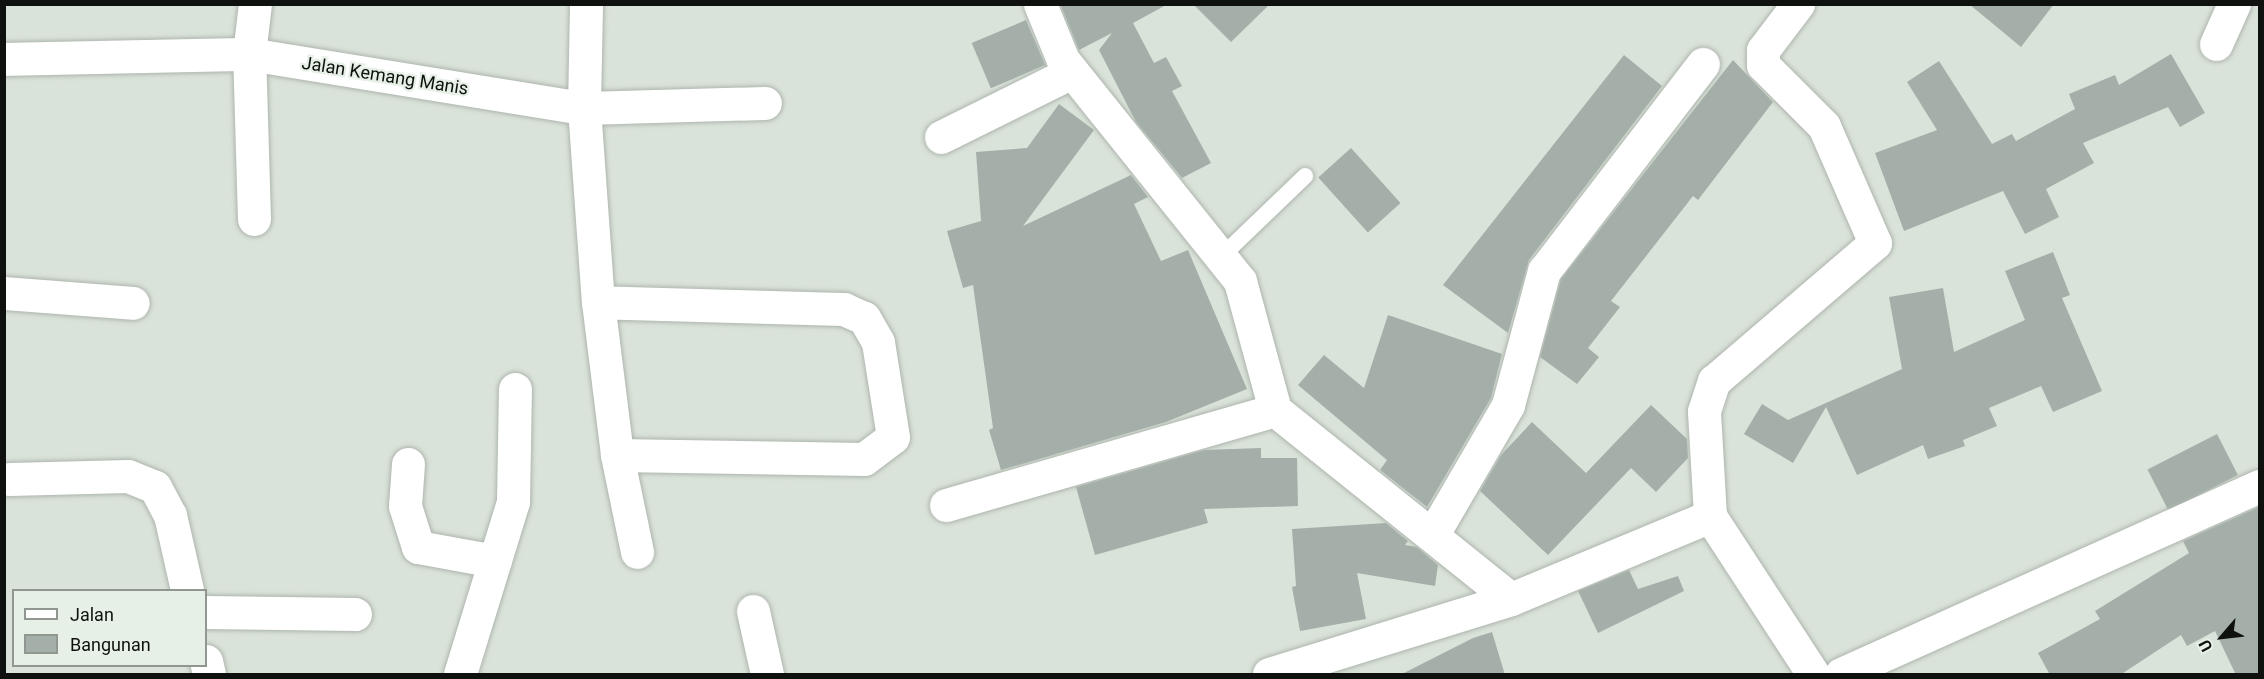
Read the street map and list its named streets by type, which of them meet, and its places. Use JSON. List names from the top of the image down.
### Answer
{
  "streets": {
    "street": ["Jalan Kemang Manis"]
  },
  "legend": ["Jalan", "Bangunan"],
  "north": "bottom left"
}
